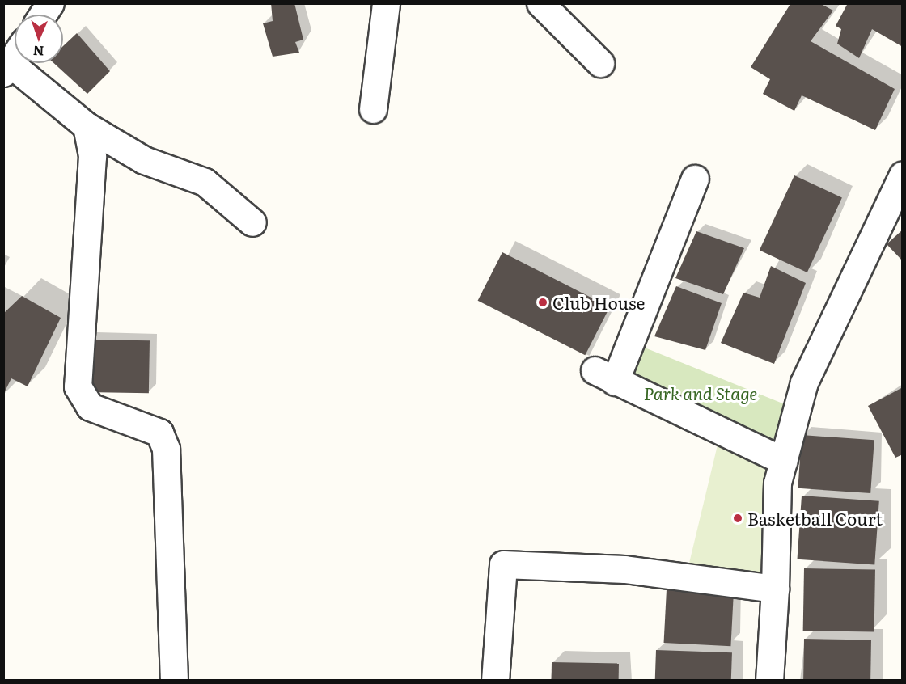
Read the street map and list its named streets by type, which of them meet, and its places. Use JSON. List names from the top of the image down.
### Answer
{
  "parks": ["Park and Stage"],
  "places": ["Club House", "Basketball Court"],
  "north": "bottom"
}
